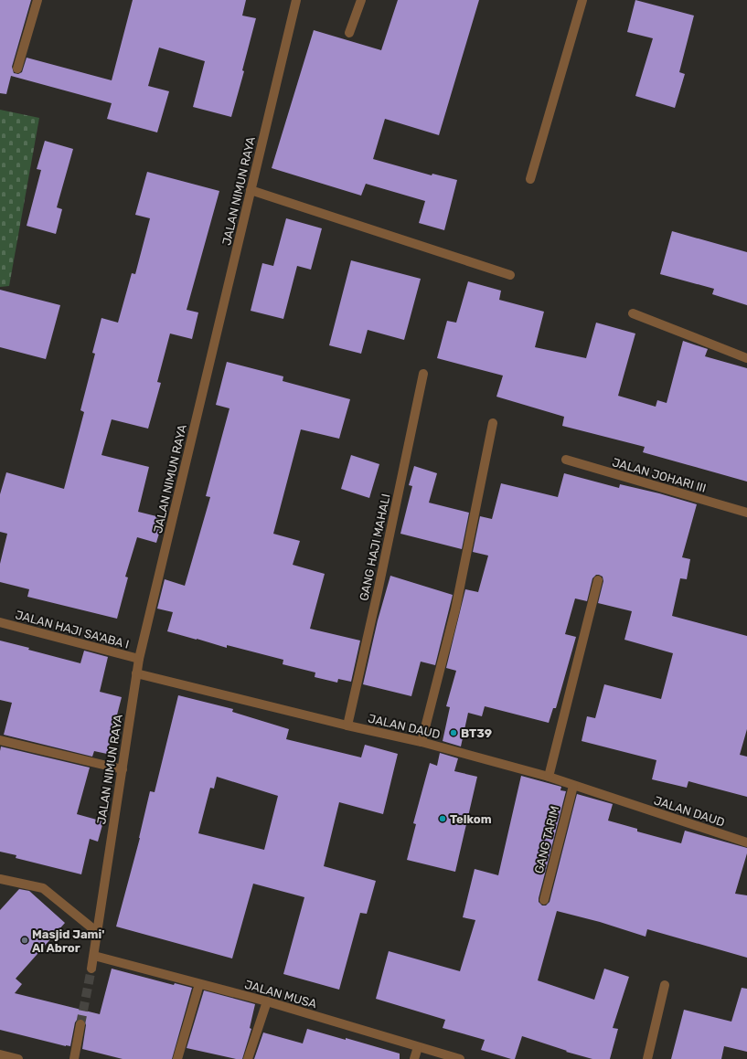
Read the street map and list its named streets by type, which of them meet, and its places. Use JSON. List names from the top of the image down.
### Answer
{
  "streets": {
    "street": [
      "JALAN NIMUN RAYA",
      "JALAN JOHARI III",
      "GANG HAJI MAHALI",
      "JALAN HAJI SA'ABA I",
      "JALAN DAUD",
      "GANG TARIM",
      "JALAN MUSA"
    ]
  },
  "crossings": [
    ["JALAN NIMUN RAYA", "JALAN HAJI SA'ABA I"],
    ["JALAN NIMUN RAYA", "JALAN DAUD"],
    ["JALAN NIMUN RAYA", "JALAN MUSA"],
    ["GANG HAJI MAHALI", "JALAN DAUD"],
    ["JALAN DAUD", "GANG TARIM"]
  ],
  "places": ["BT39", "Telkom", "Masjid Jami' Al Abror"]
}
